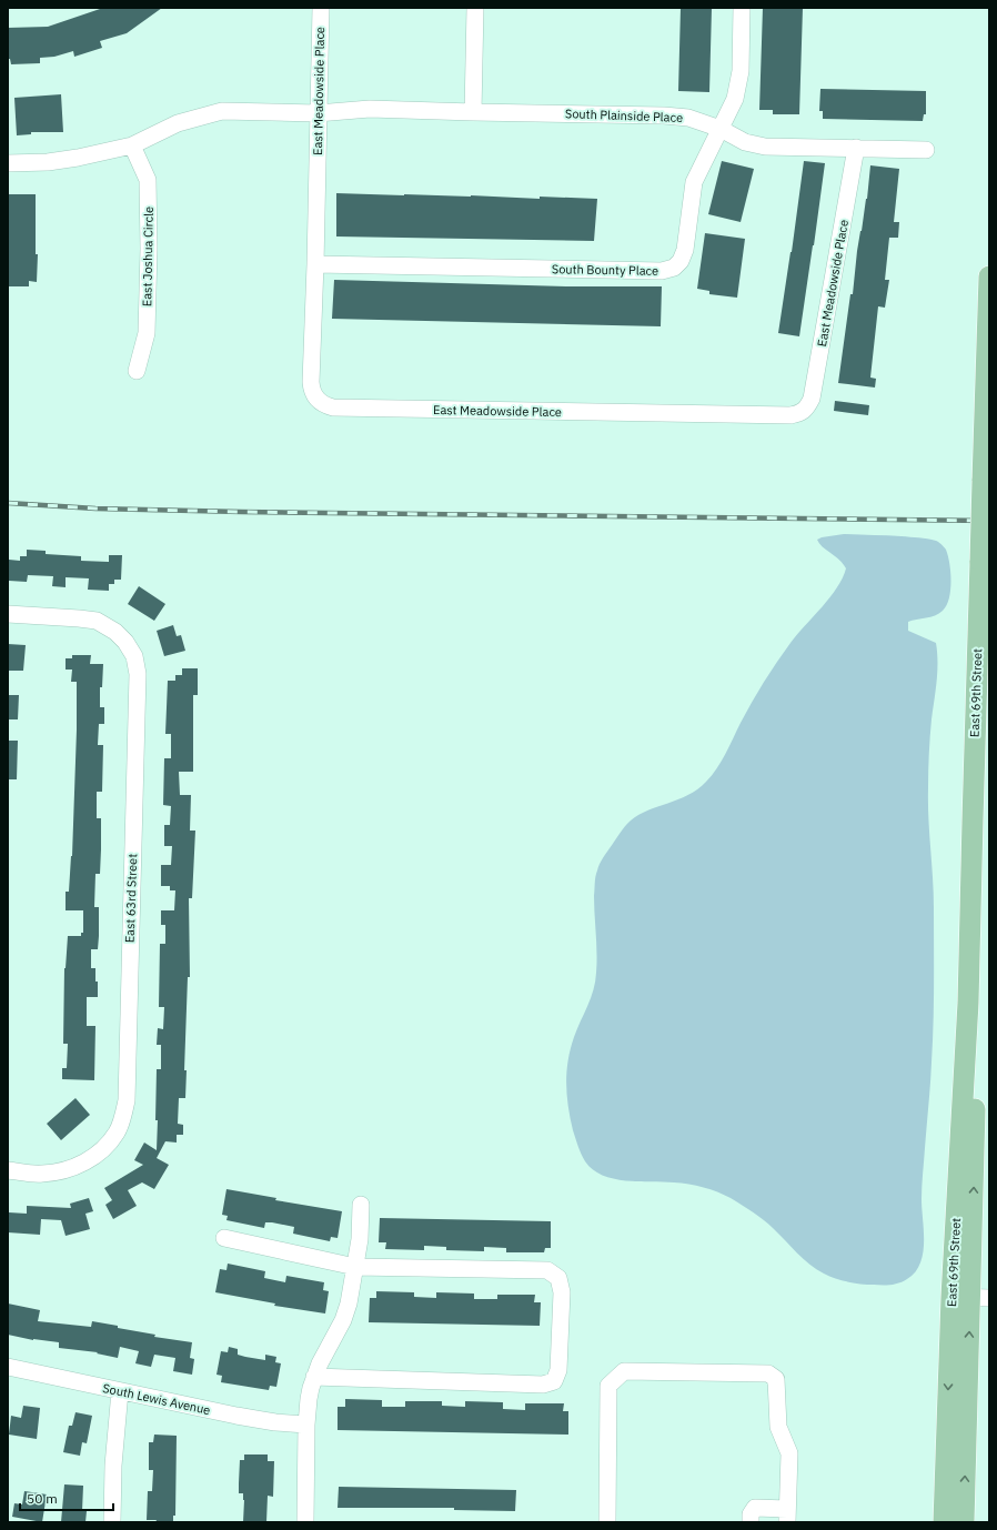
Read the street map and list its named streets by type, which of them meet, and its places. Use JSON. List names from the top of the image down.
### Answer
{
  "streets": {
    "main road": ["East 69th Street"],
    "street": [
      "East Meadowside Place",
      "South Plainside Place",
      "East Joshua Circle",
      "South Bounty Place",
      "East 63rd Street",
      "South Lewis Avenue"
    ]
  },
  "crossings": [
    ["East Meadowside Place", "South Plainside Place"],
    ["East Meadowside Place", "South Bounty Place"],
    ["South Plainside Place", "East Joshua Circle"],
    ["South Plainside Place", "South Bounty Place"]
  ],
  "scale_bar": "50 m"
}
